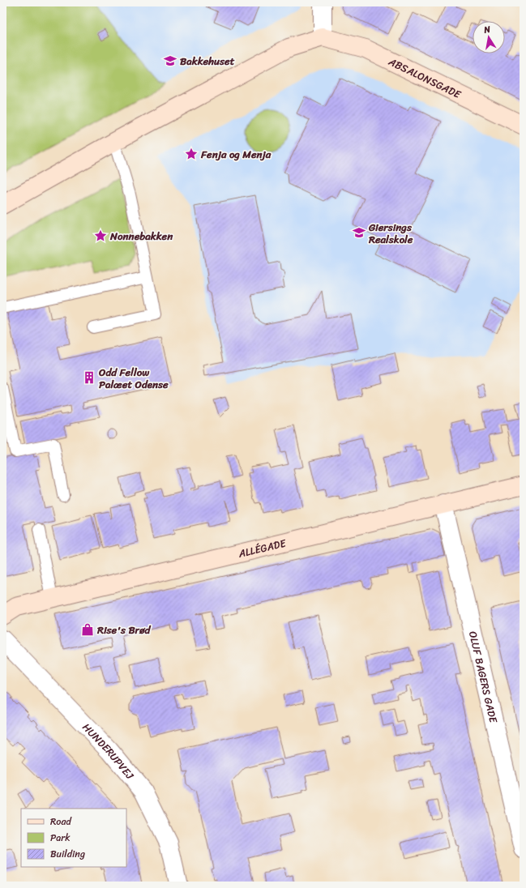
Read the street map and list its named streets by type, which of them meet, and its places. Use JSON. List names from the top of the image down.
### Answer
{
  "streets": {
    "main road": ["ABSALONSGADE", "ALLÉGADE"],
    "street": ["OLUF BAGERS GADE", "HUNDERUPVEJ"]
  },
  "crossings": [
    ["ALLÉGADE", "OLUF BAGERS GADE"]
  ],
  "places": {
    "school or university": ["Bakkehuset", "Giersings Realskole"],
    "place": ["Fenja og Menja", "Nonnebakken"],
    "building": ["Odd Fellow Palæet Odense"],
    "shop": ["Rise's Brød"]
  },
  "legend": ["Road", "Park", "Building"],
  "north": "top"
}
